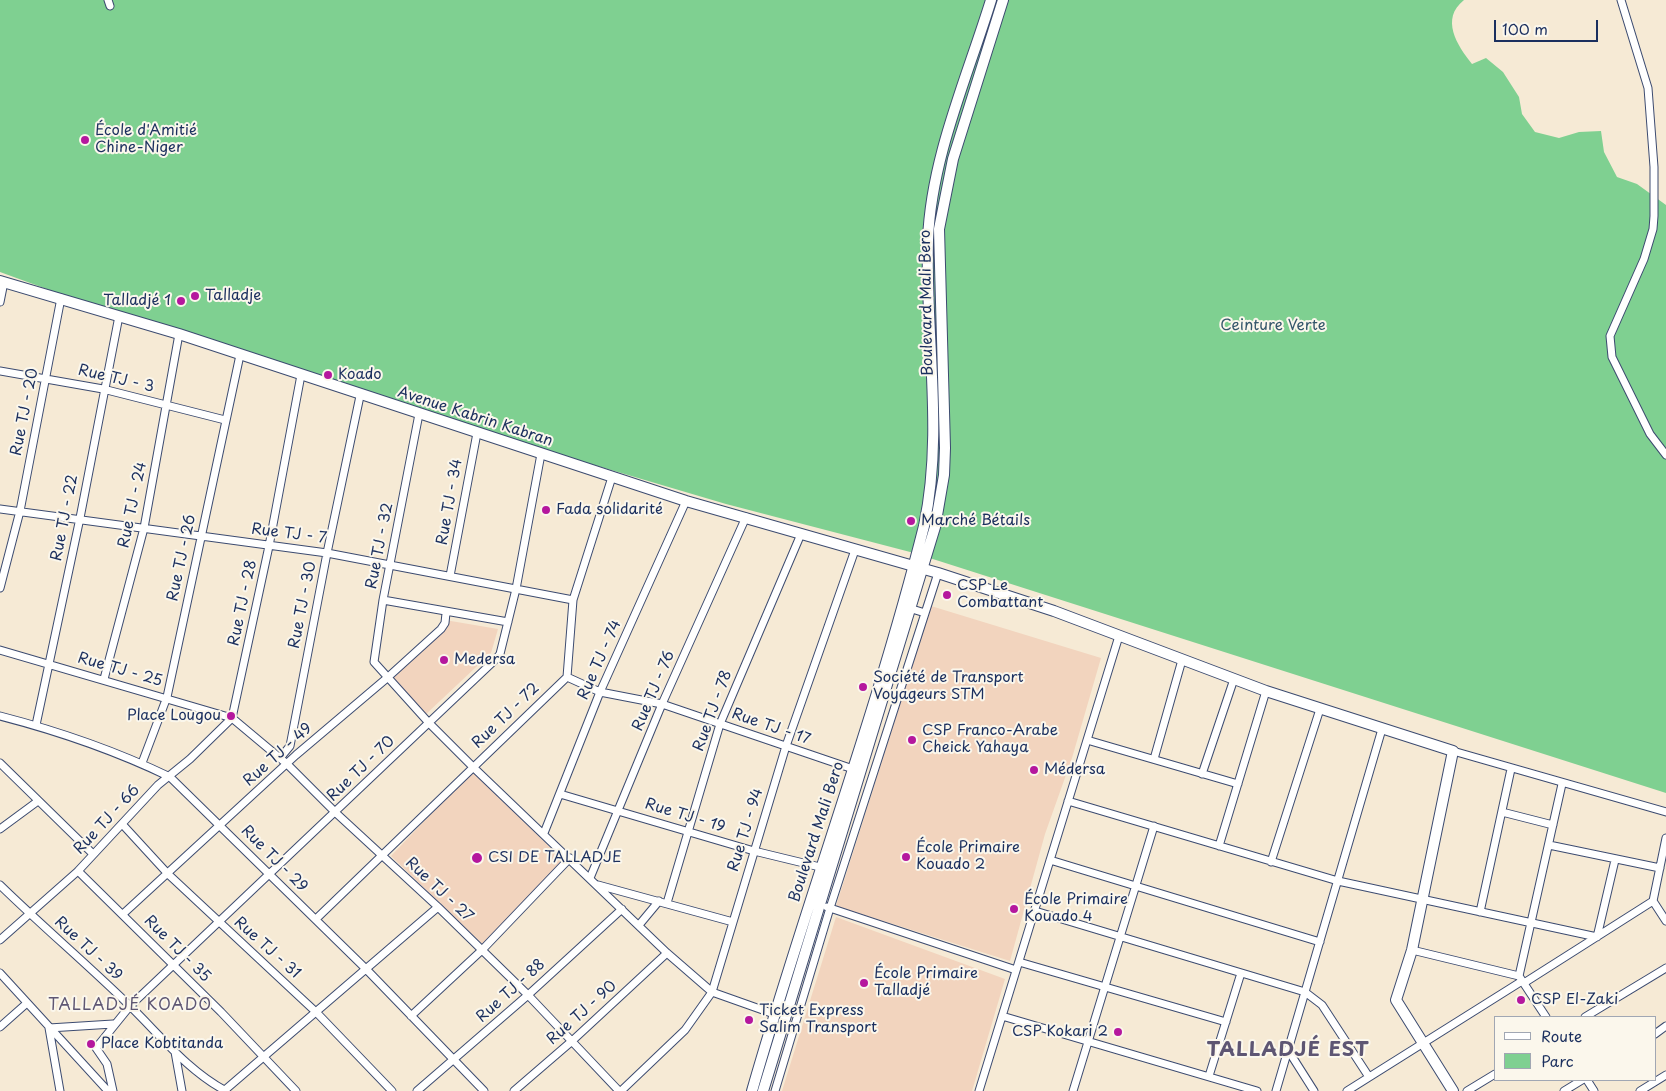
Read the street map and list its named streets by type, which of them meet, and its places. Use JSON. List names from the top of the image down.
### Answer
{
  "streets": {
    "main road": ["Boulevard Mali Bero", "Avenue Kabrin Kabran"],
    "street": [
      "Rue TJ - 3",
      "Rue TJ - 20",
      "Rue TJ - 34",
      "Rue TJ - 24",
      "Rue TJ - 22",
      "Rue TJ - 7",
      "Rue TJ - 32",
      "Rue TJ - 26",
      "Rue TJ - 28",
      "Rue TJ - 30",
      "Rue TJ - 74",
      "Rue TJ - 25",
      "Rue TJ - 76",
      "Rue TJ - 78",
      "Rue TJ - 72",
      "Rue TJ - 17",
      "Rue TJ - 49",
      "Rue TJ - 70",
      "Rue TJ - 19",
      "Rue TJ - 66",
      "Rue TJ - 94",
      "Rue TJ - 29",
      "Rue TJ - 27",
      "Rue TJ - 31",
      "Rue TJ - 39",
      "Rue TJ - 35",
      "Rue TJ - 88",
      "Rue TJ - 90"
    ]
  },
  "crossings": [
    ["Boulevard Mali Bero", "Rue TJ - 17"],
    ["Boulevard Mali Bero", "Rue TJ - 19"],
    ["Rue TJ - 3", "Rue TJ - 20"],
    ["Rue TJ - 3", "Rue TJ - 24"],
    ["Rue TJ - 3", "Rue TJ - 22"],
    ["Rue TJ - 3", "Rue TJ - 26"],
    ["Rue TJ - 20", "Avenue Kabrin Kabran"],
    ["Rue TJ - 20", "Rue TJ - 7"],
    ["Avenue Kabrin Kabran", "Rue TJ - 34"],
    ["Avenue Kabrin Kabran", "Rue TJ - 24"],
    ["Avenue Kabrin Kabran", "Rue TJ - 22"],
    ["Avenue Kabrin Kabran", "Rue TJ - 32"],
    ["Avenue Kabrin Kabran", "Rue TJ - 26"],
    ["Avenue Kabrin Kabran", "Rue TJ - 28"],
    ["Avenue Kabrin Kabran", "Rue TJ - 30"],
    ["Avenue Kabrin Kabran", "Rue TJ - 74"],
    ["Avenue Kabrin Kabran", "Rue TJ - 76"],
    ["Avenue Kabrin Kabran", "Rue TJ - 78"],
    ["Avenue Kabrin Kabran", "Rue TJ - 70"],
    ["Avenue Kabrin Kabran", "Rue TJ - 94"],
    ["Rue TJ - 34", "Rue TJ - 7"],
    ["Rue TJ - 24", "Rue TJ - 7"],
    ["Rue TJ - 24", "Rue TJ - 25"],
    ["Rue TJ - 22", "Rue TJ - 7"],
    ["Rue TJ - 22", "Rue TJ - 25"],
    ["Rue TJ - 22", "Rue TJ - 29"],
    ["Rue TJ - 7", "Rue TJ - 32"],
    ["Rue TJ - 7", "Rue TJ - 26"],
    ["Rue TJ - 7", "Rue TJ - 28"],
    ["Rue TJ - 7", "Rue TJ - 30"],
    ["Rue TJ - 7", "Rue TJ - 70"],
    ["Rue TJ - 32", "Rue TJ - 74"],
    ["Rue TJ - 32", "Rue TJ - 76"],
    ["Rue TJ - 32", "Rue TJ - 72"],
    ["Rue TJ - 32", "Rue TJ - 49"],
    ["Rue TJ - 32", "Rue TJ - 70"],
    ["Rue TJ - 32", "Rue TJ - 94"],
    ["Rue TJ - 32", "Rue TJ - 88"],
    ["Rue TJ - 32", "Rue TJ - 90"],
    ["Rue TJ - 26", "Rue TJ - 25"],
    ["Rue TJ - 26", "Rue TJ - 29"],
    ["Rue TJ - 28", "Rue TJ - 25"],
    ["Rue TJ - 28", "Rue TJ - 66"],
    ["Rue TJ - 28", "Rue TJ - 27"],
    ["Rue TJ - 30", "Rue TJ - 27"],
    ["Rue TJ - 74", "Rue TJ - 17"],
    ["Rue TJ - 74", "Rue TJ - 19"],
    ["Rue TJ - 25", "Rue TJ - 66"],
    ["Rue TJ - 25", "Rue TJ - 27"],
    ["Rue TJ - 76", "Rue TJ - 17"],
    ["Rue TJ - 76", "Rue TJ - 19"],
    ["Rue TJ - 78", "Rue TJ - 17"],
    ["Rue TJ - 78", "Rue TJ - 19"],
    ["Rue TJ - 72", "Rue TJ - 17"],
    ["Rue TJ - 72", "Rue TJ - 29"],
    ["Rue TJ - 72", "Rue TJ - 27"],
    ["Rue TJ - 17", "Rue TJ - 94"],
    ["Rue TJ - 49", "Rue TJ - 29"],
    ["Rue TJ - 49", "Rue TJ - 27"],
    ["Rue TJ - 49", "Rue TJ - 31"],
    ["Rue TJ - 49", "Rue TJ - 35"],
    ["Rue TJ - 70", "Rue TJ - 29"],
    ["Rue TJ - 70", "Rue TJ - 27"],
    ["Rue TJ - 70", "Rue TJ - 31"],
    ["Rue TJ - 70", "Rue TJ - 39"],
    ["Rue TJ - 70", "Rue TJ - 35"],
    ["Rue TJ - 19", "Rue TJ - 94"],
    ["Rue TJ - 66", "Rue TJ - 29"],
    ["Rue TJ - 66", "Rue TJ - 27"],
    ["Rue TJ - 66", "Rue TJ - 31"],
    ["Rue TJ - 66", "Rue TJ - 39"],
    ["Rue TJ - 66", "Rue TJ - 35"],
    ["Rue TJ - 94", "Rue TJ - 27"],
    ["Rue TJ - 29", "Rue TJ - 88"],
    ["Rue TJ - 27", "Rue TJ - 88"],
    ["Rue TJ - 27", "Rue TJ - 90"]
  ],
  "districts": ["TALLADJÉ KOADO", "TALLADJÉ EST"],
  "parks": ["Ceinture Verte"],
  "places": [
    "École d'Amitié Chine-Niger",
    "Talladje",
    "Talladjé 1",
    "Koado",
    "Fada solidarité",
    "Marché Bétails",
    "CSP Le Combattant",
    "Medersa",
    "Société de Transport Voyageurs STM",
    "Place Lougou",
    "CSP Franco-Arabe Cheick Yahaya",
    "Médersa",
    "École Primaire Kouado 2",
    "CSI DE TALLADJE",
    "École Primaire Kouado 4",
    "École Primaire Talladjé",
    "CSP El-Zaki",
    "Ticket Express Salim Transport",
    "CSP Kokari 2",
    "Place Kobtitanda"
  ],
  "legend": ["Route", "Parc"],
  "scale_bar": "100 m"
}
